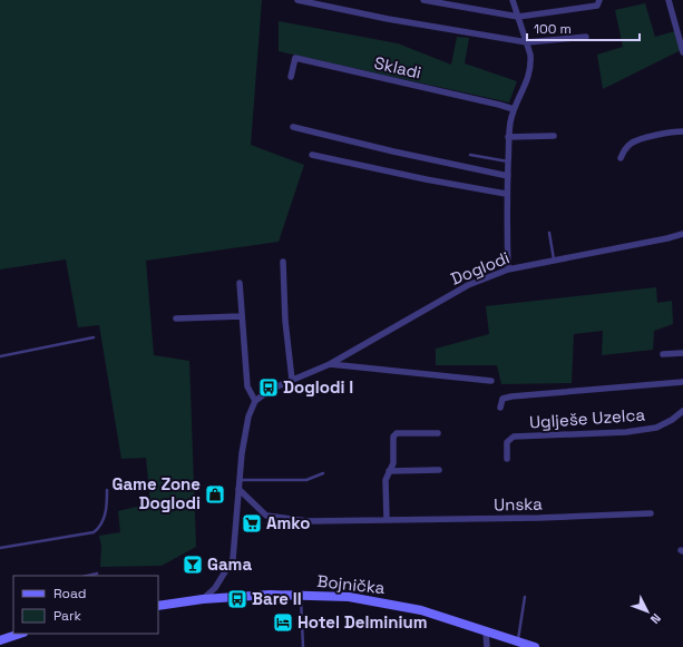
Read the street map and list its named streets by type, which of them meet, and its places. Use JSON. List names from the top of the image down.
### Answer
{
  "streets": {
    "main road": ["Bojnička"],
    "street": [
      "Skladi",
      "Doglodi",
      "Uglješe Uzelca",
      "Unska"
    ]
  },
  "places": {
    "bus stop": ["Doglodi I", "Bare II"],
    "shop": ["Game Zone Doglodi"],
    "supermarket": ["Amko"],
    "bar": ["Gama"],
    "hotel": ["Hotel Delminium"]
  },
  "legend": ["Road", "Park"],
  "scale_bar": "100 m",
  "north": "bottom right"
}
